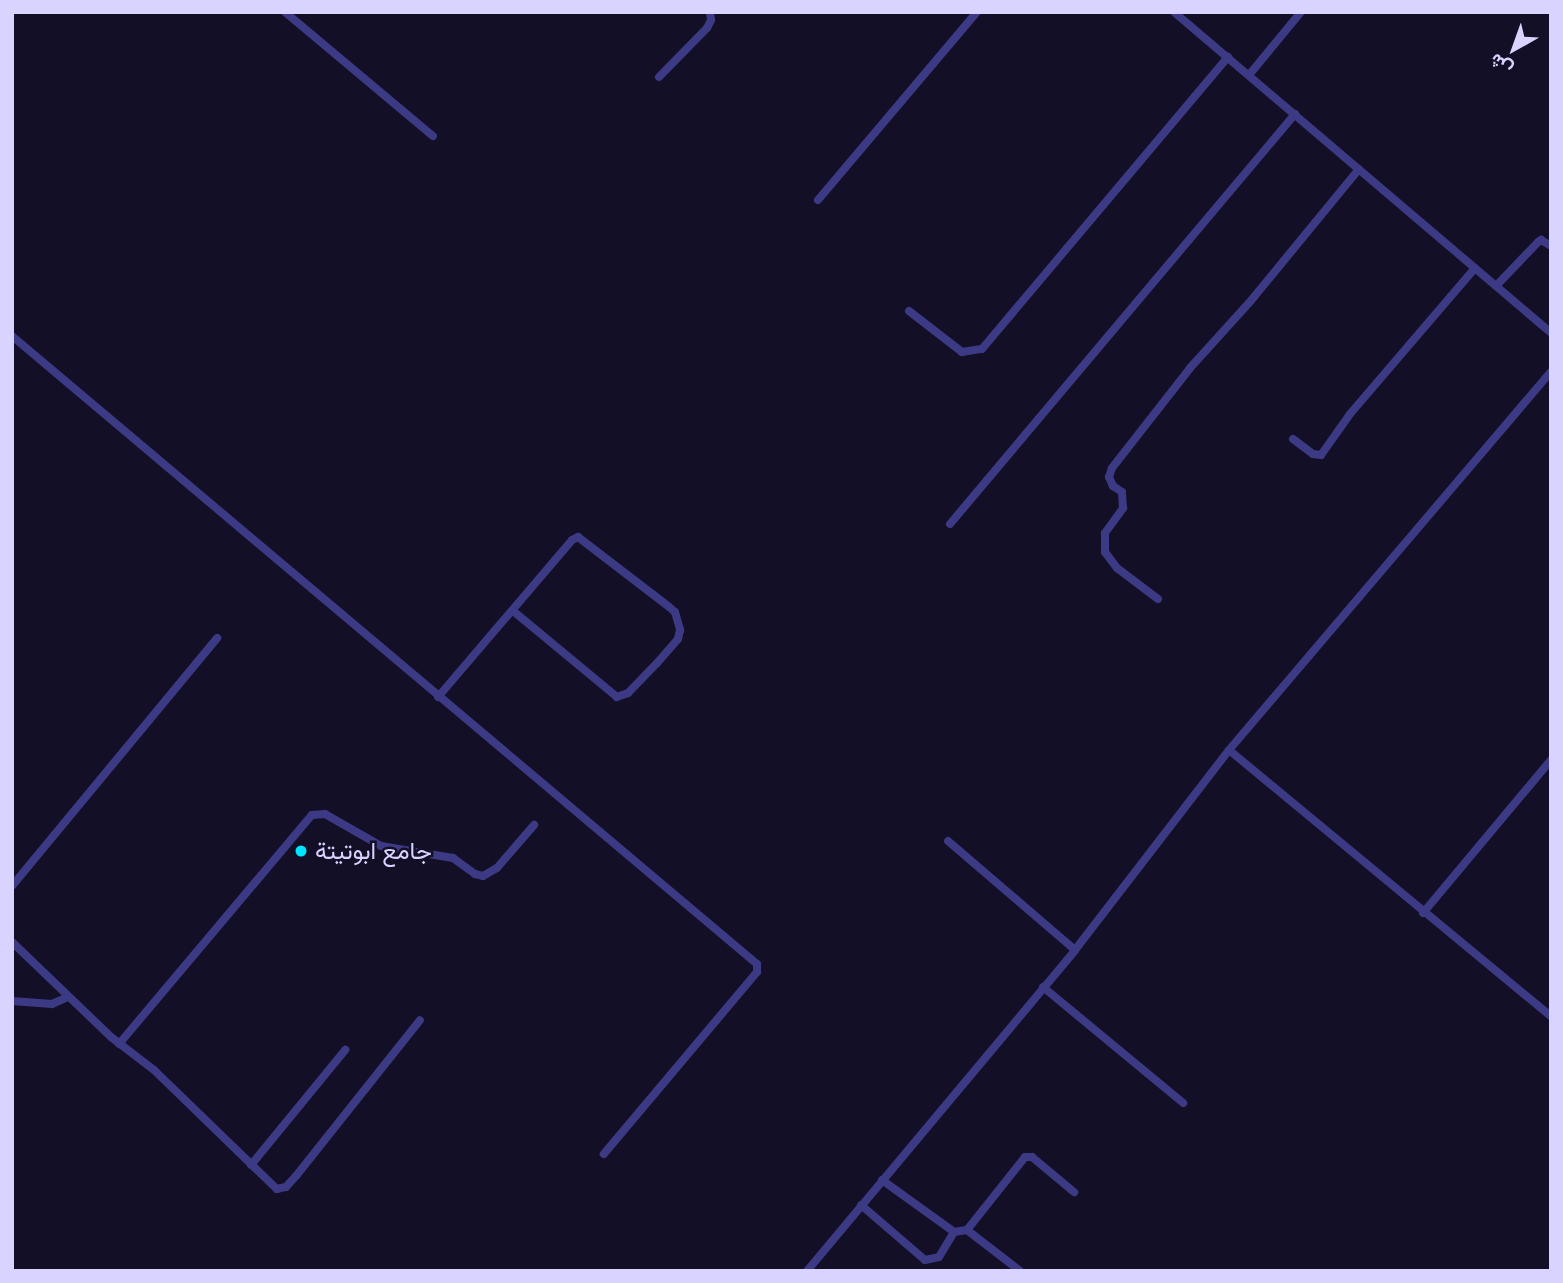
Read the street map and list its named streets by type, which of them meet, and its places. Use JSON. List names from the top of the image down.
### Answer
{
  "places": ["جامع ابوتيتة"],
  "north": "bottom left"
}
